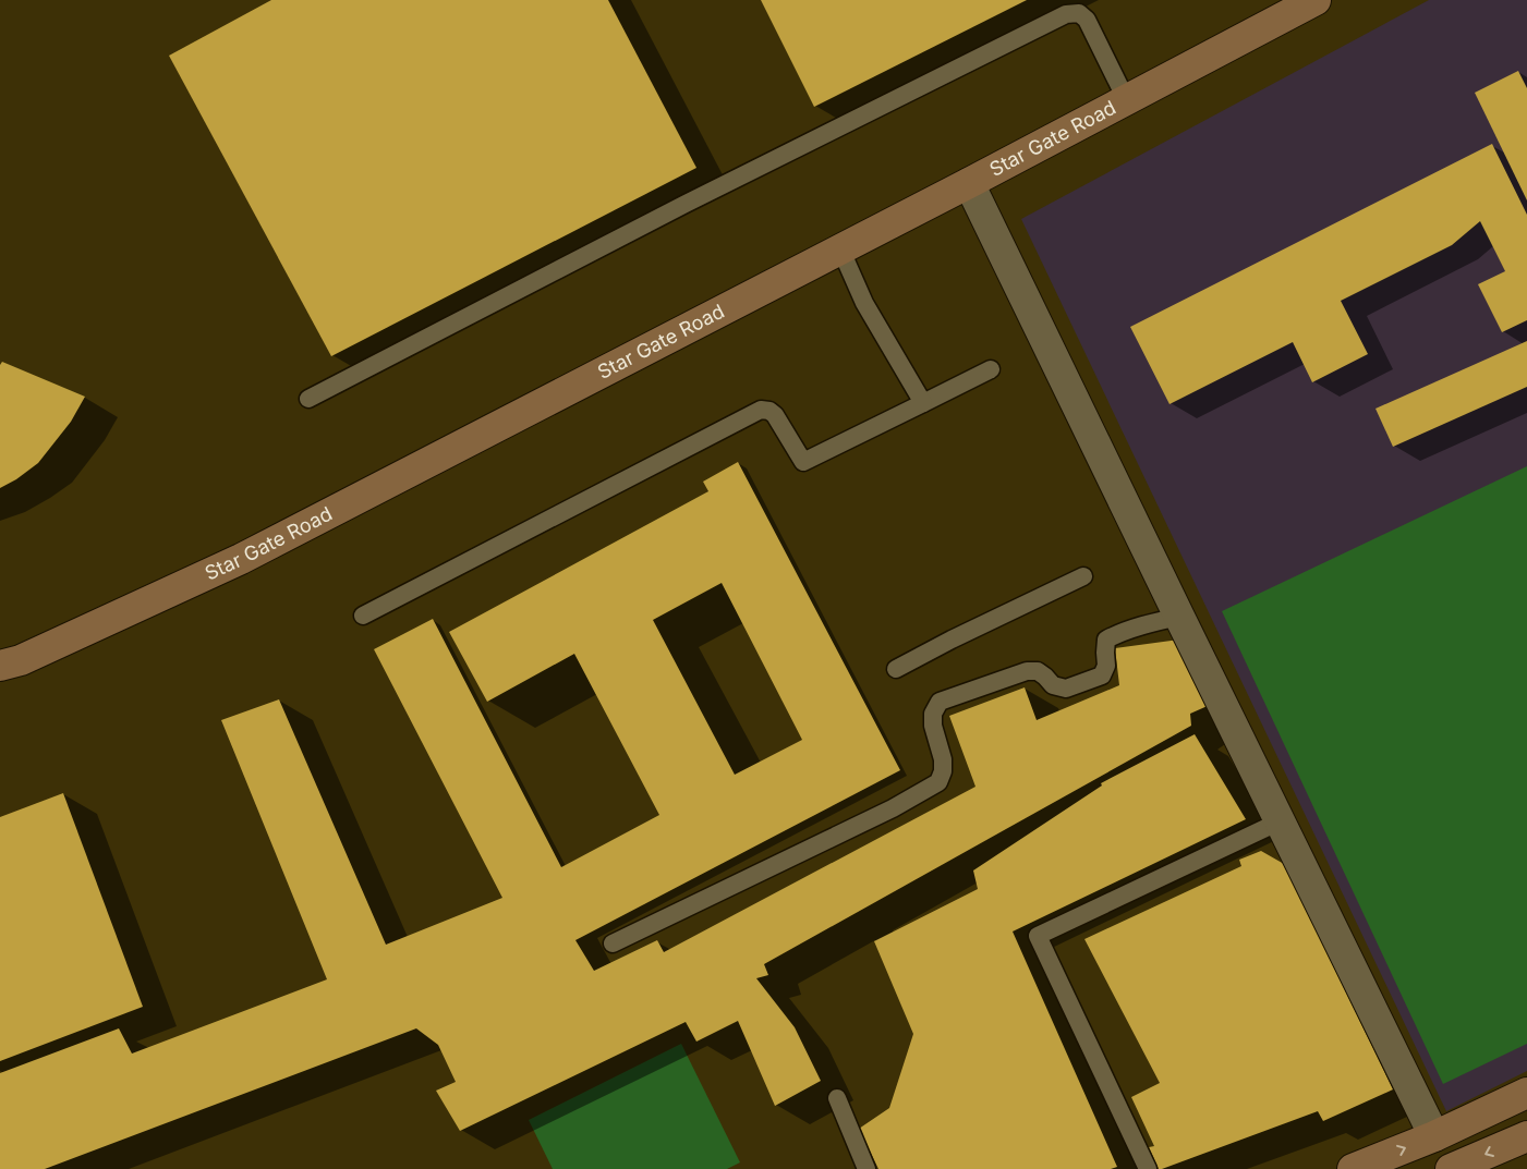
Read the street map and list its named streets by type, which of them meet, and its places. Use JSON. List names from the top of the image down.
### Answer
{
  "streets": {
    "street": ["Star Gate Road"]
  }
}
